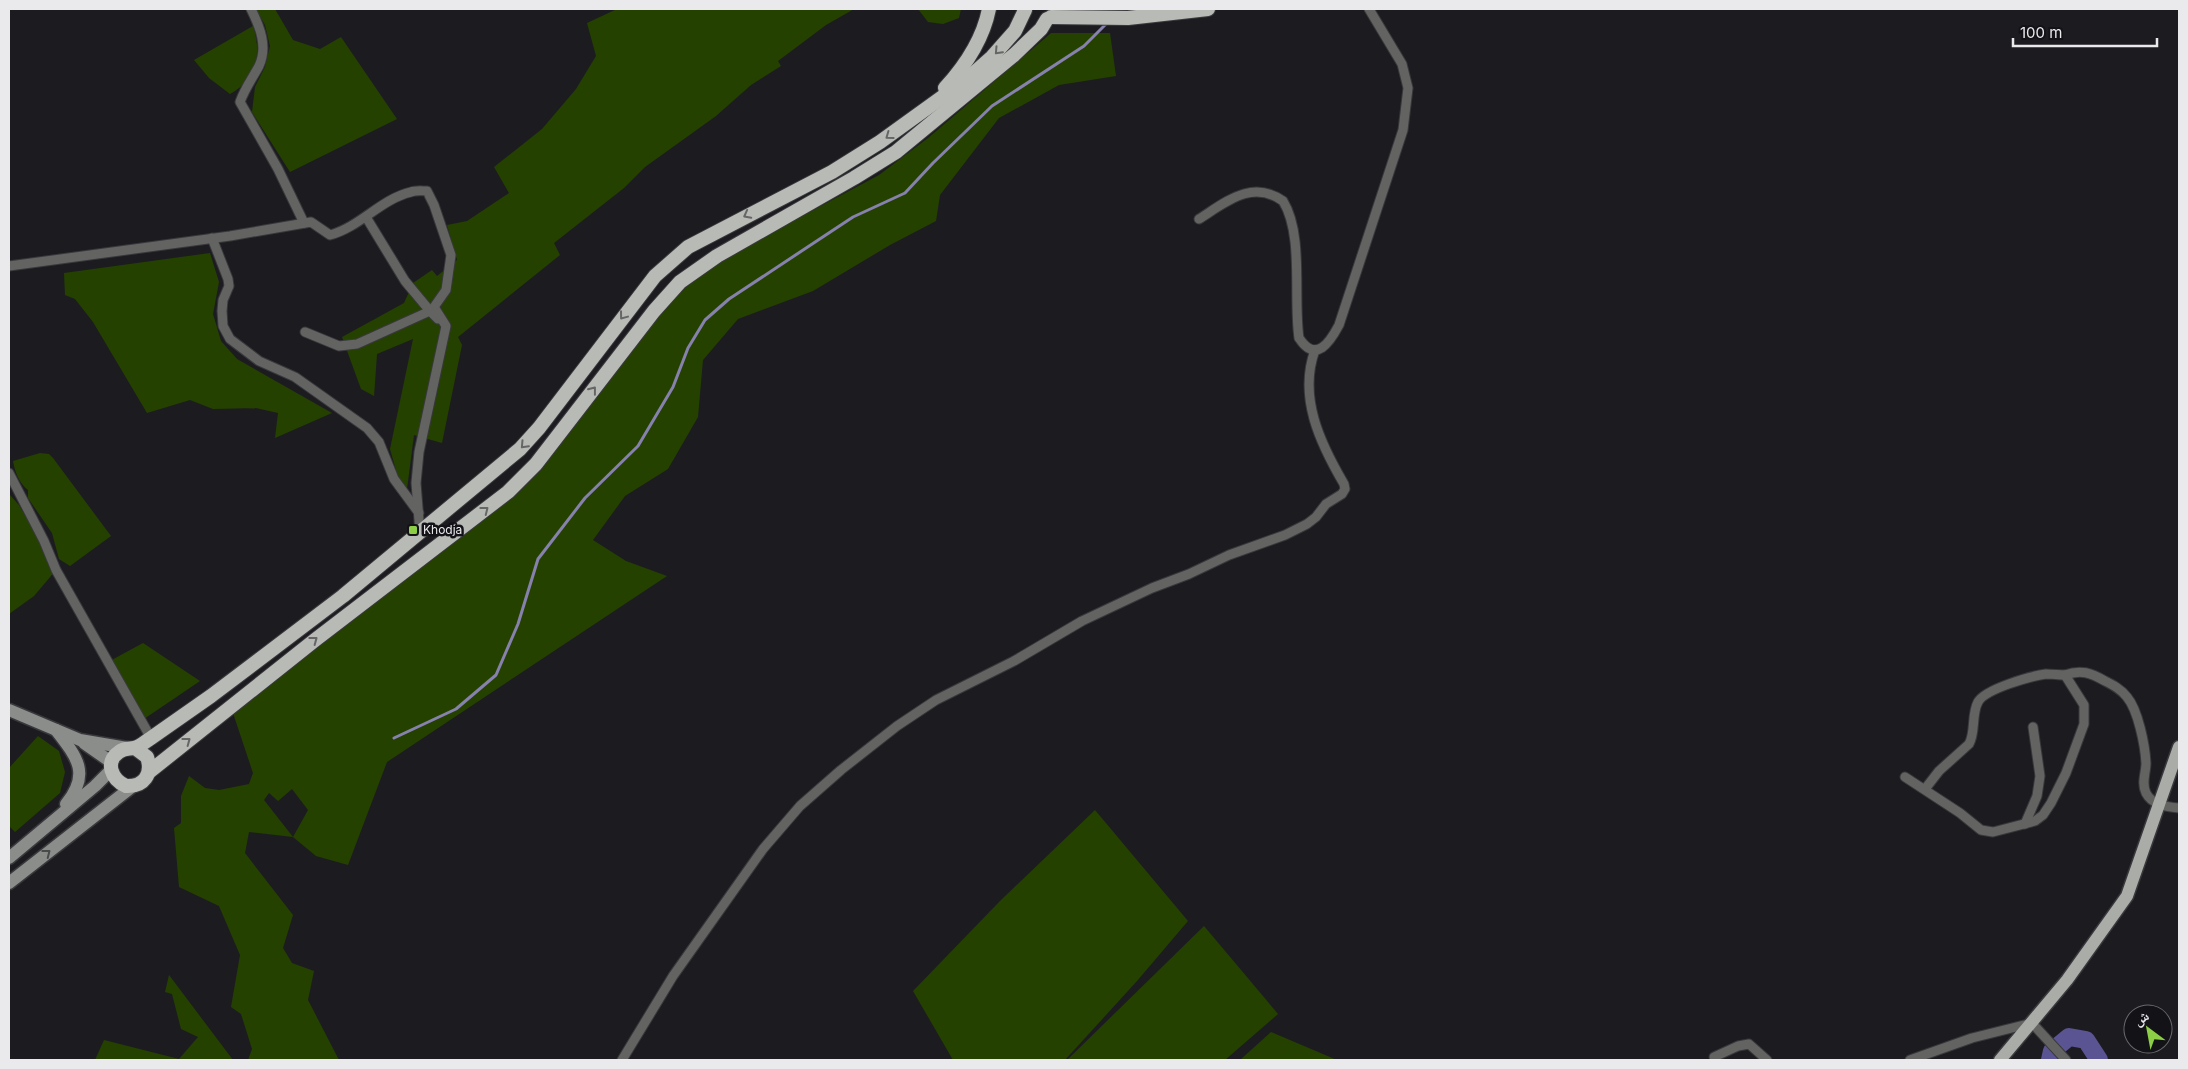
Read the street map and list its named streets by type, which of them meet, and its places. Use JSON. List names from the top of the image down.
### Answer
{
  "places": {
    "transit": ["Khodja"]
  },
  "scale_bar": "100 m",
  "north": "top left"
}
